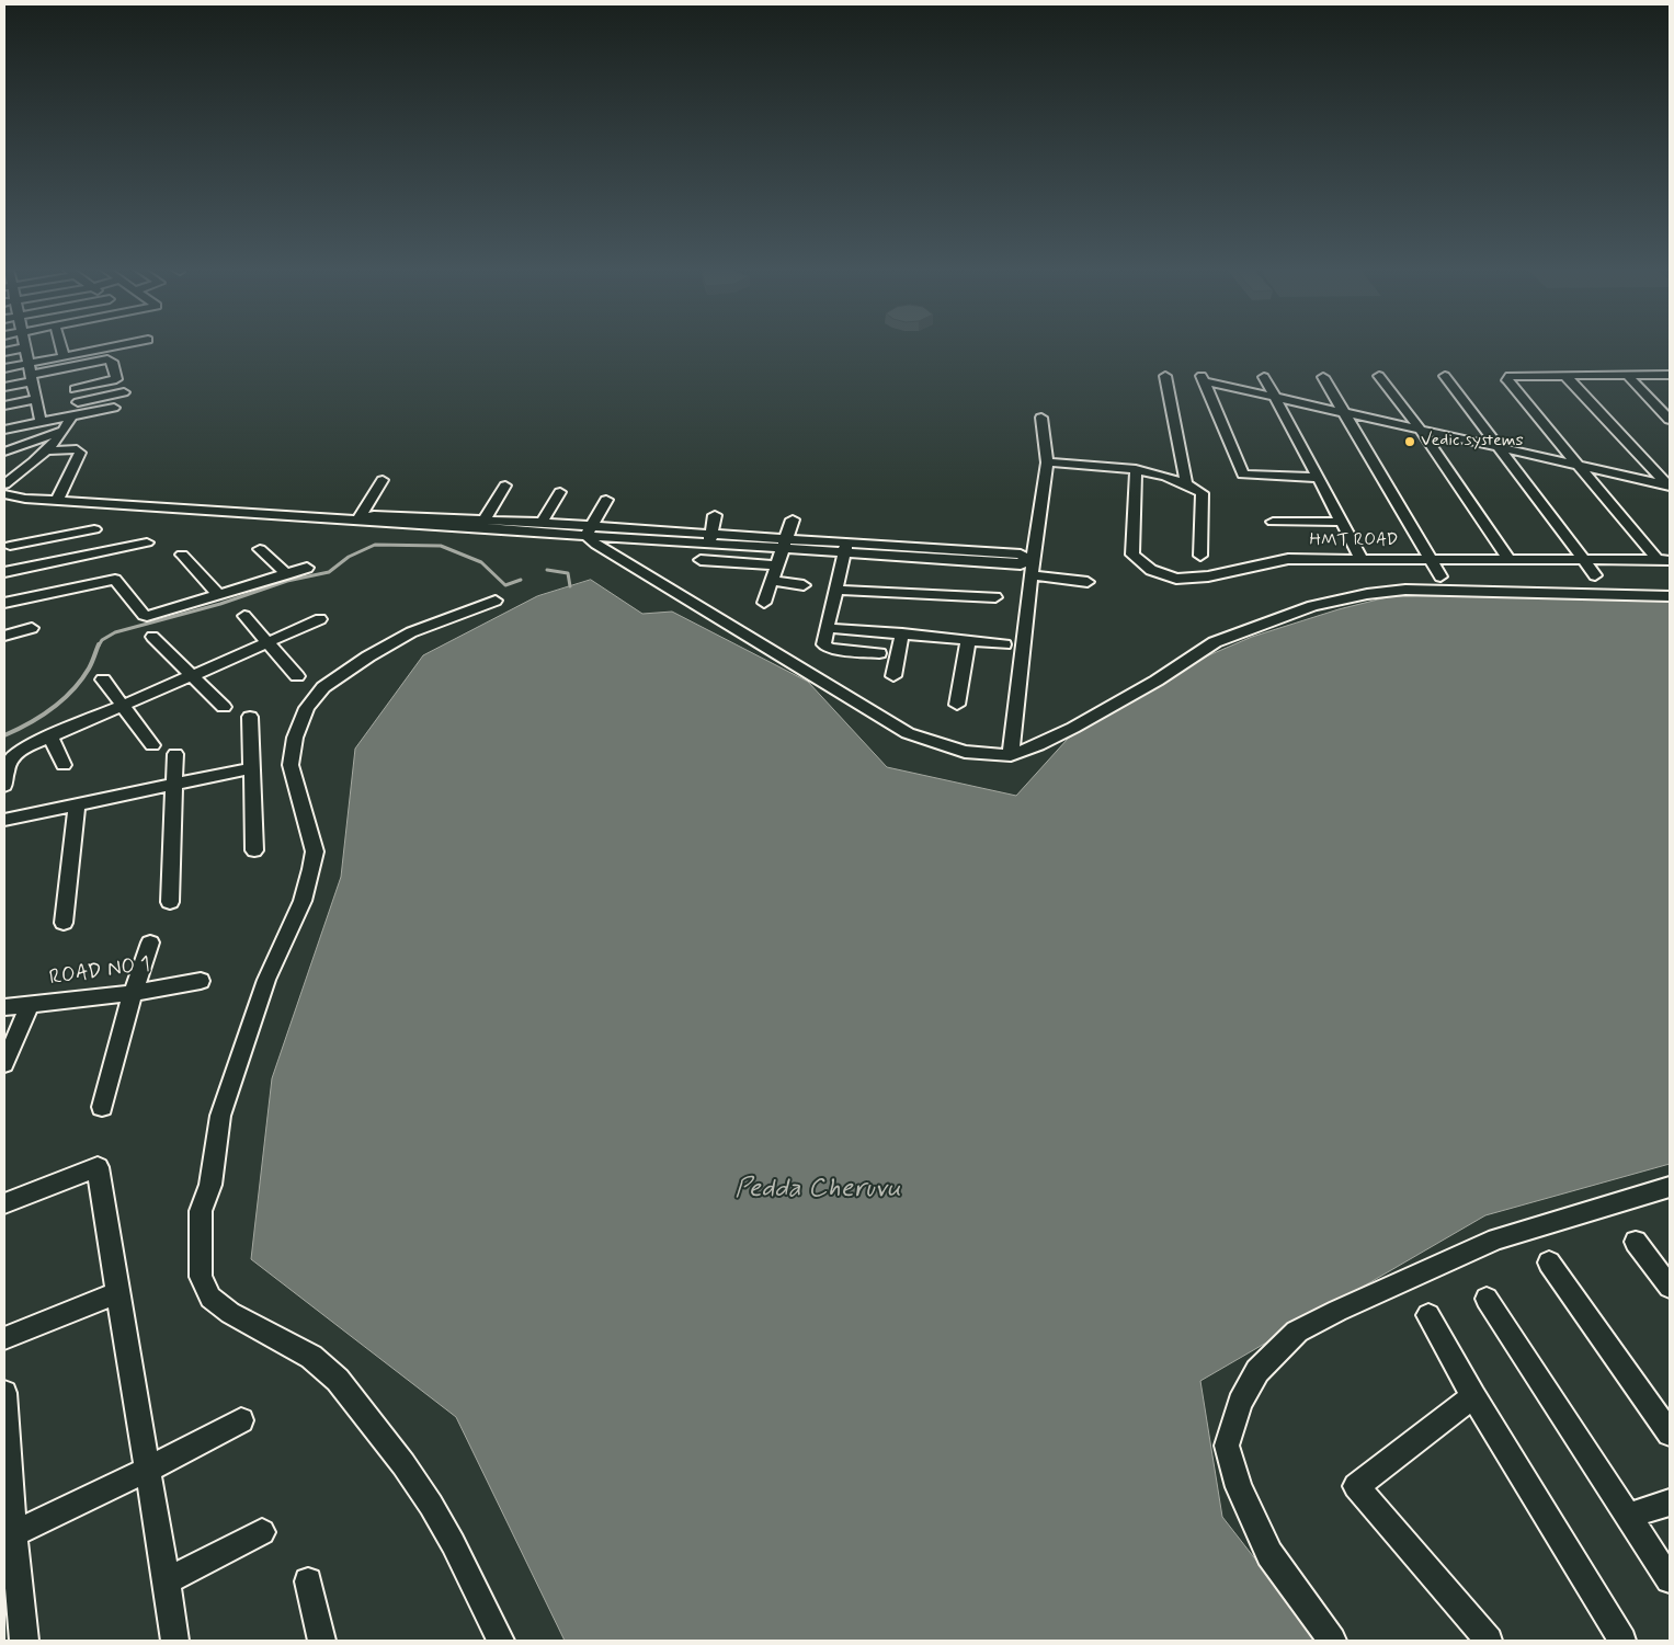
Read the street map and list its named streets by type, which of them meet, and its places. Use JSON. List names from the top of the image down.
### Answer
{
  "streets": {
    "street": ["HMT ROAD", "ROAD NO 1"]
  },
  "water": ["Pedda Cheruvu"],
  "places": ["Vedic systems"]
}
